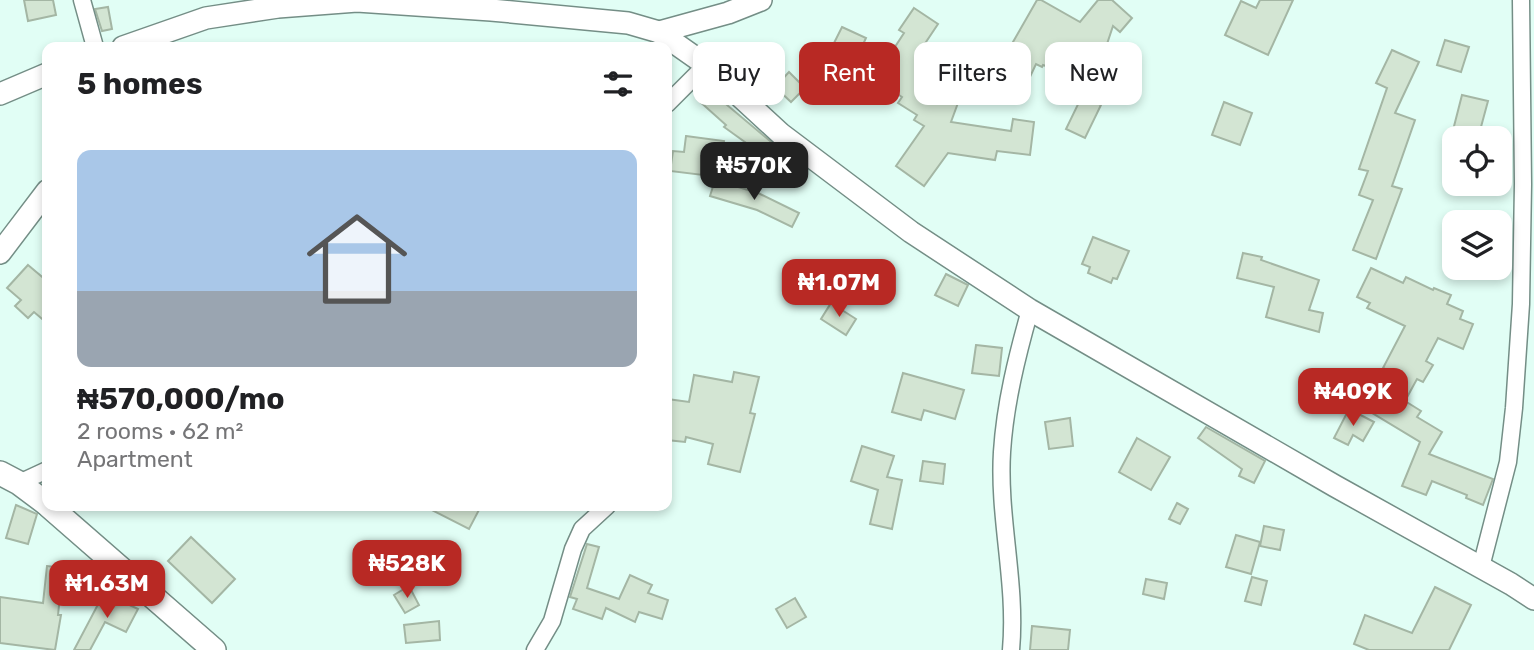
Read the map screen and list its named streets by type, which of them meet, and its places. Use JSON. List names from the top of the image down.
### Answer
{
  "page": {
    "chip": [
      "Buy",
      "Rent",
      "Filters",
      "New"
    ],
    "heading": "5 homes",
    "list": [
      {
        "name": "₦570,000/mo",
        "note": "2 rooms · 62 m² · Apartment"
      }
    ],
    "price": [
      "₦570K",
      "₦1.07M",
      "₦409K",
      "₦528K",
      "₦1.63M"
    ]
  }
}
